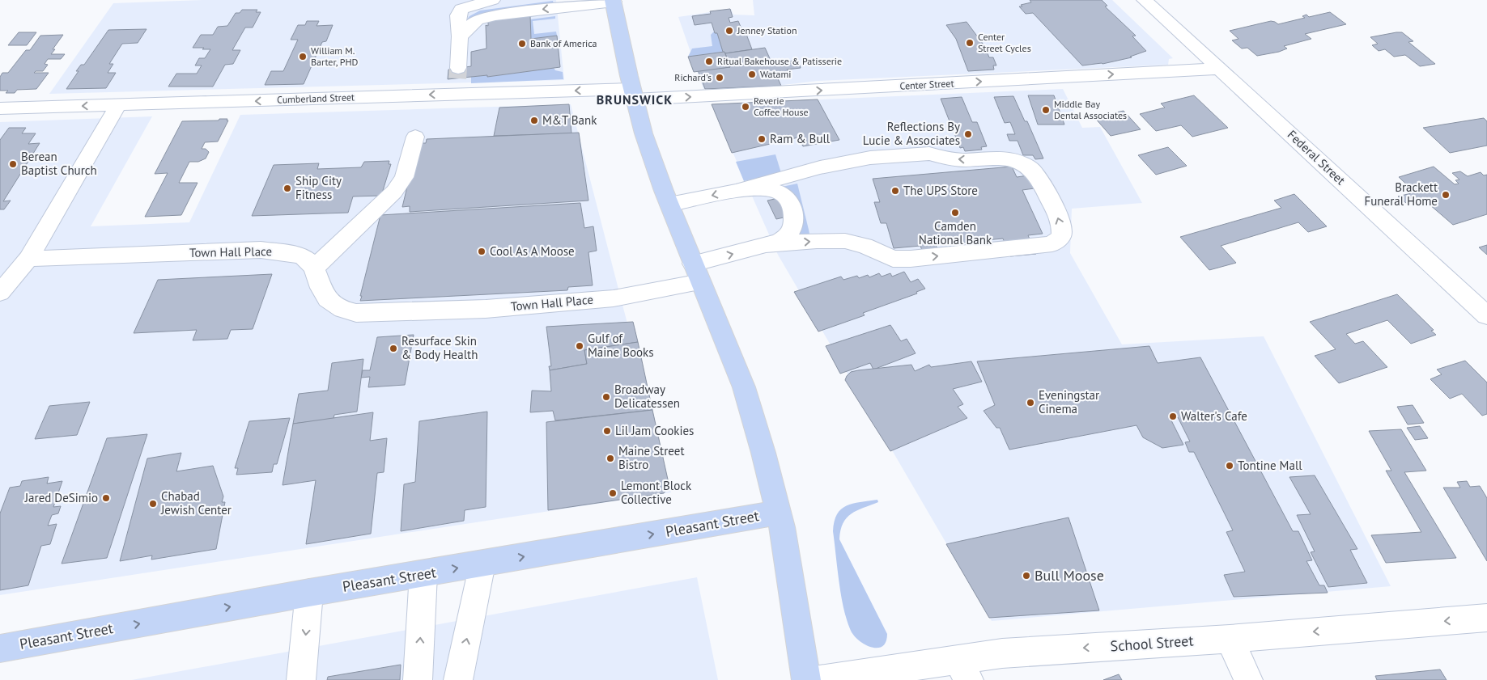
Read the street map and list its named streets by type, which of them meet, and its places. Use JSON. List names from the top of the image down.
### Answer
{
  "streets": {
    "main road": ["Pleasant Street"],
    "street": [
      "Center Street",
      "Cumberland Street",
      "Federal Street",
      "Town Hall Place",
      "School Street"
    ]
  },
  "crossings": [
    ["Center Street", "Cumberland Street"],
    ["Center Street", "Federal Street"]
  ],
  "one_way": [
    "Center Street",
    "Cumberland Street",
    "Pleasant Street",
    "School Street"
  ],
  "districts": ["BRUNSWICK"],
  "places": [
    "Jenney Station",
    "Center Street Cycles",
    "Bank of America",
    "William M. Barter, PHD",
    "Ritual Bakehouse & Patisserie",
    "Watami",
    "Richard's",
    "Reverie Coffee House",
    "Middle Bay Dental Associates",
    "M&T Bank",
    "Reflections By Lucie & Associates",
    "Ram & Bull",
    "Berean Baptist Church",
    "Ship City Fitness",
    "The UPS Store",
    "Brackett Funeral Home",
    "Camden National Bank",
    "Cool As A Moose",
    "Gulf of Maine Books",
    "Resurface Skin & Body Health",
    "Broadway Delicatessen",
    "Eveningstar Cinema",
    "Walter's Cafe",
    "Lil Jam Cookies",
    "Maine Street Bistro",
    "Tontine Mall",
    "Lemont Block Collective",
    "Jared DeSimio",
    "Chabad Jewish Center",
    "Bull Moose"
  ]
}
